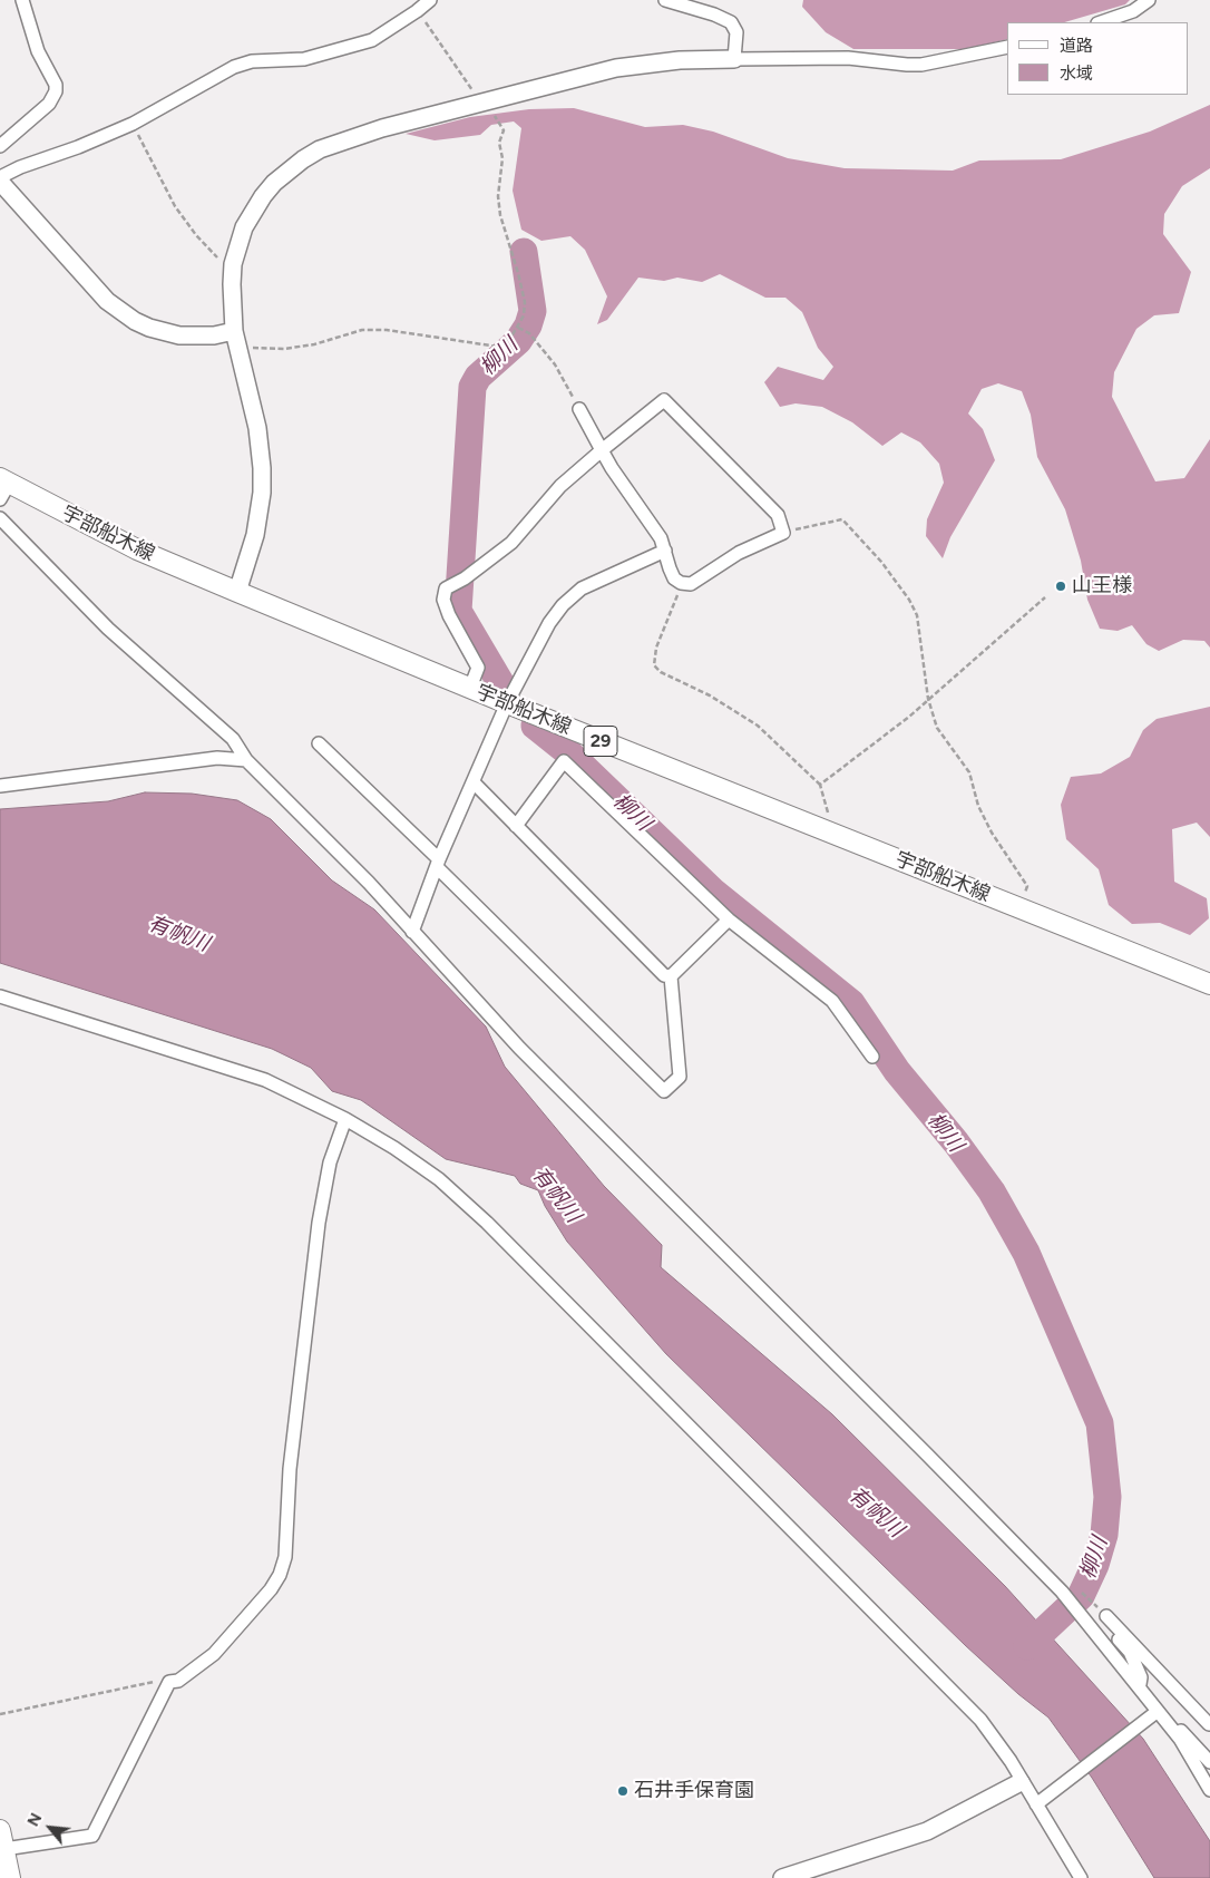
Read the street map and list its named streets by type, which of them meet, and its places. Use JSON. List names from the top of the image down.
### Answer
{
  "streets": {
    "main road": ["宇部船木線", "29"]
  },
  "water": ["柳川", "有帆川"],
  "places": ["山王様", "石井手保育園"],
  "legend": ["道路", "水域"],
  "north": "top left"
}
